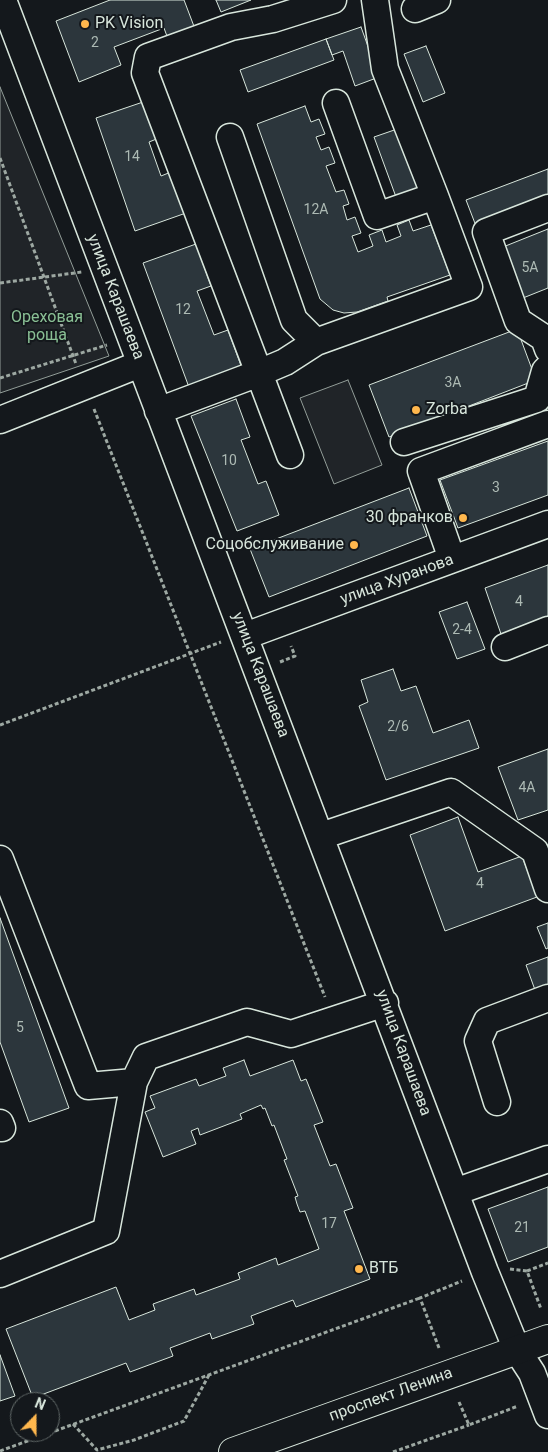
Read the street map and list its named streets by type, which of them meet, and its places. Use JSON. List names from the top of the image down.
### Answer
{
  "streets": {
    "main road": ["проспект Ленина"],
    "street": ["улица Карашаева", "улица Хуранова"]
  },
  "crossings": [
    ["улица Карашаева", "улица Хуранова"],
    ["улица Карашаева", "проспект Ленина"]
  ],
  "parks": ["Ореховая роща"],
  "places": [
    "PK Vision",
    "Zorba",
    "30 франков",
    "Соцобслуживание",
    "ВТБ"
  ],
  "house_numbers": [
    "2",
    "14",
    "12А",
    "5А",
    "12",
    "3А",
    "10",
    "3",
    "4",
    "2-4",
    "2/6",
    "4А",
    "4",
    "5",
    "17",
    "21"
  ],
  "north": "top"
}
